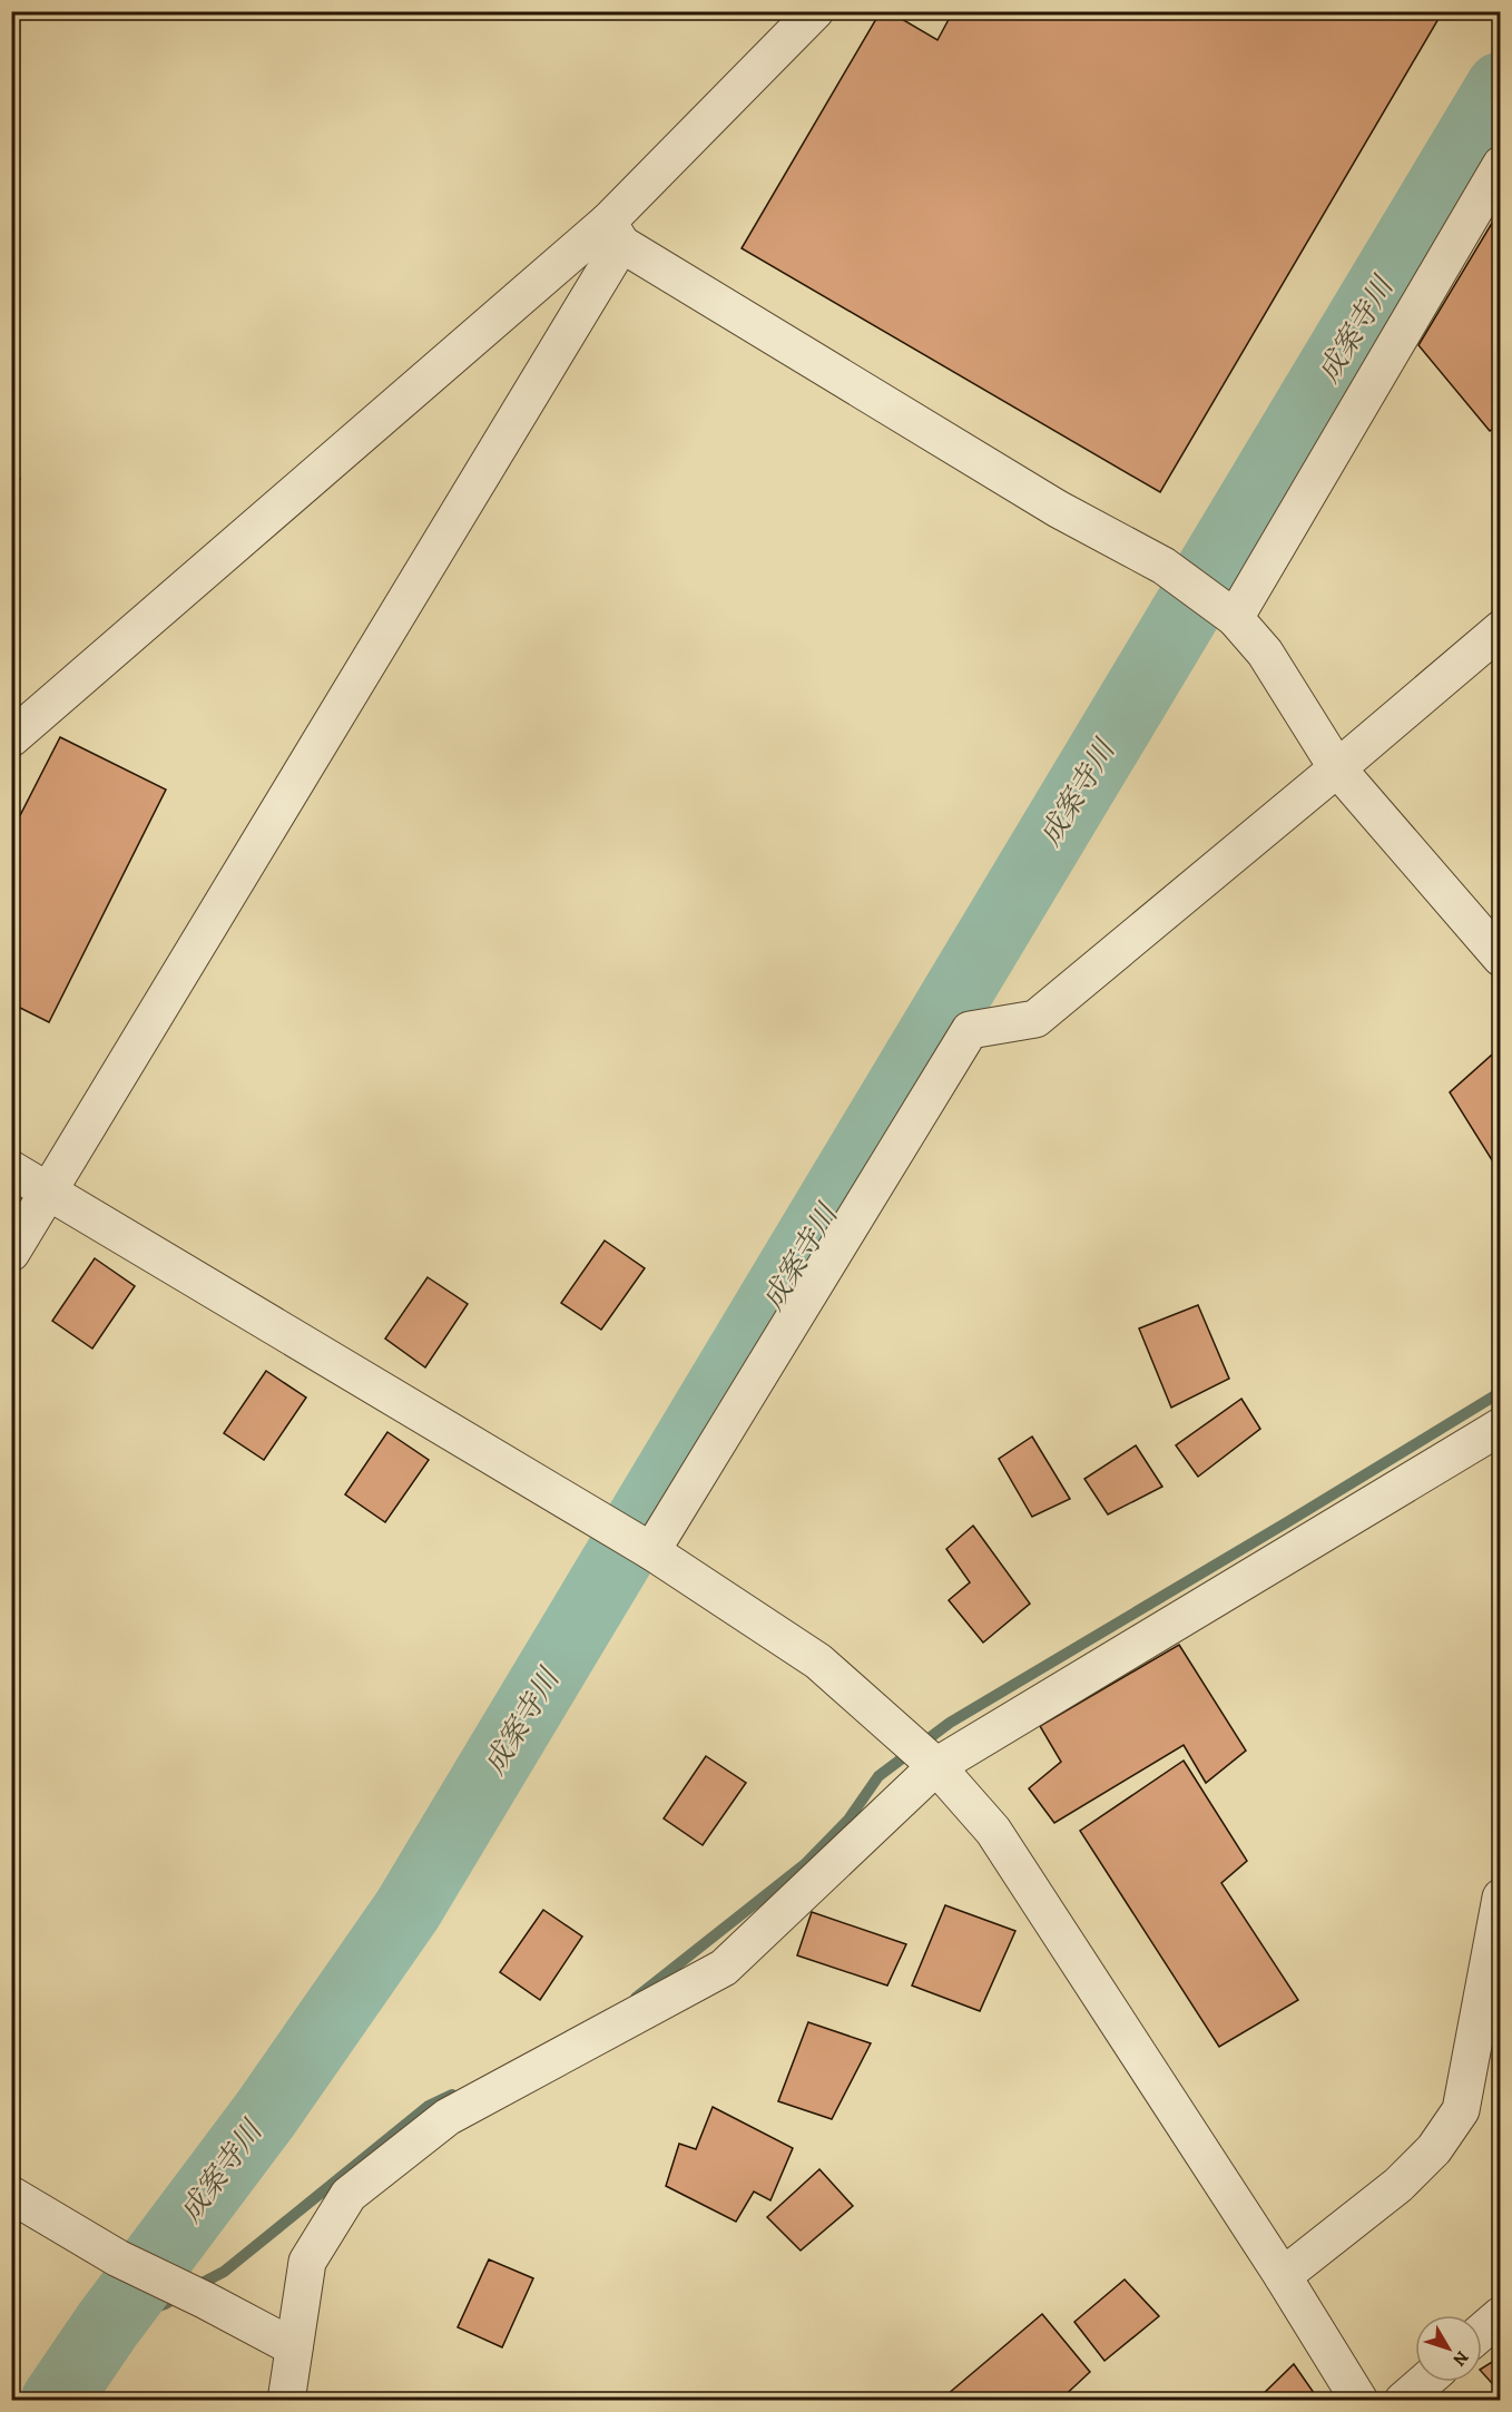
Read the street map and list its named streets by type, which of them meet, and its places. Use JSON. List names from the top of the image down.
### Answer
{
  "water": ["成案寺川"],
  "north": "bottom right"
}
